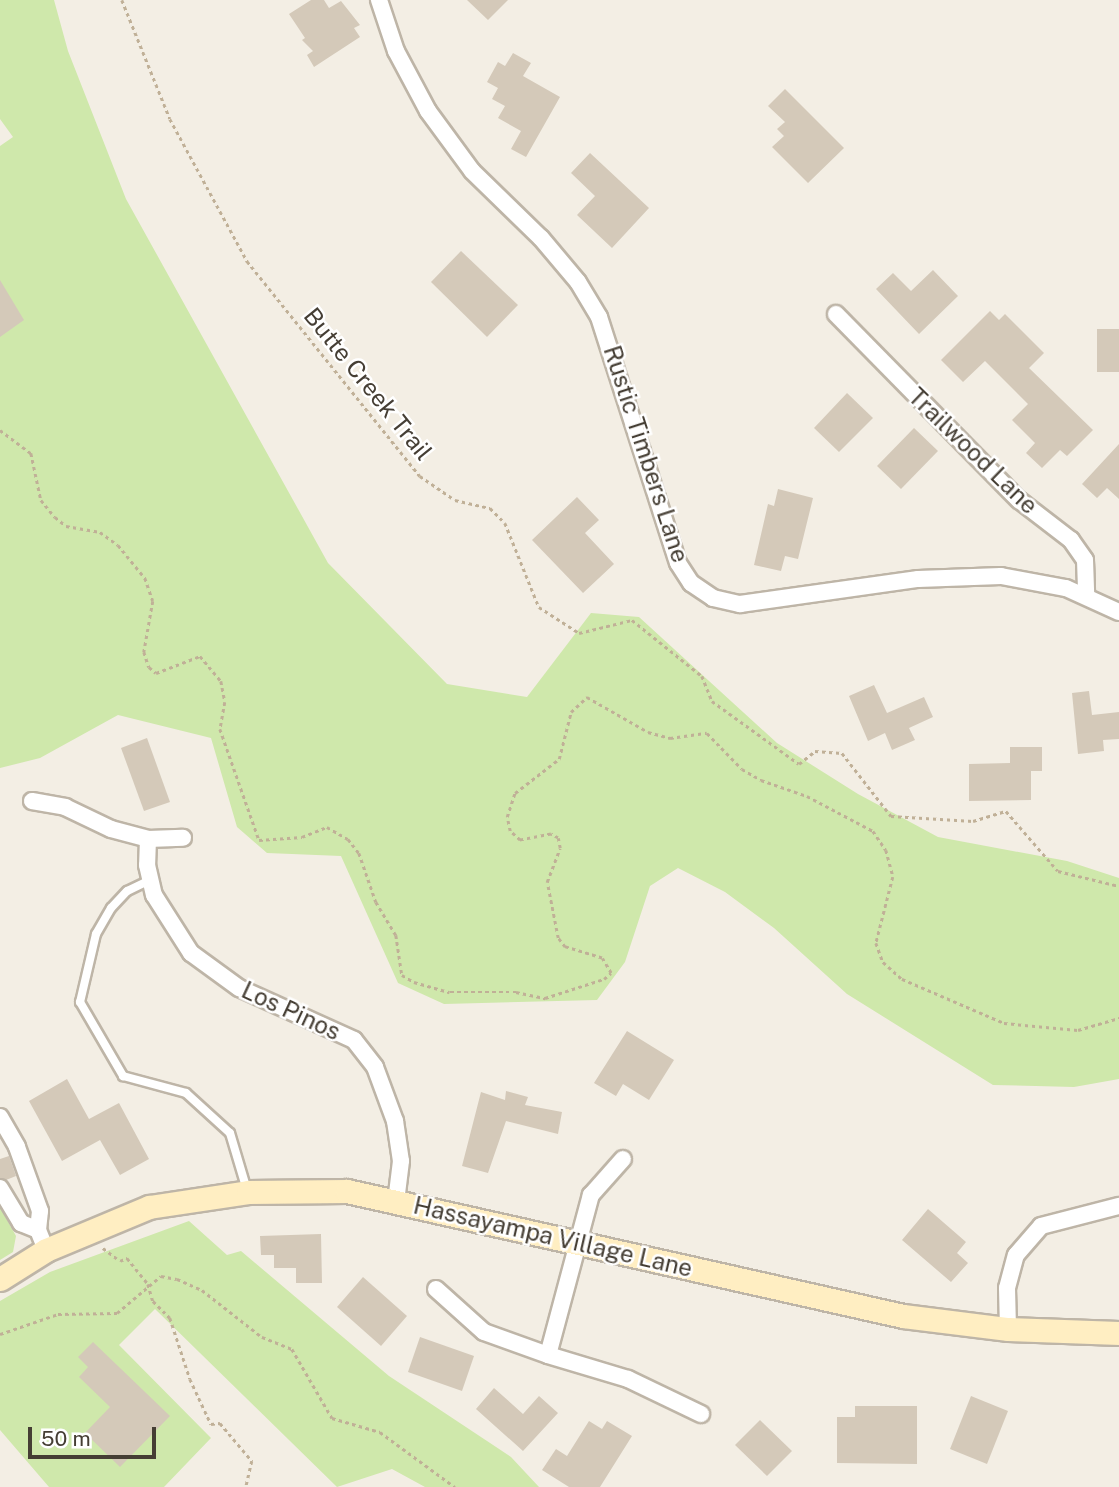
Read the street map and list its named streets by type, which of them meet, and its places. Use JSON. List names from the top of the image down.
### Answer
{
  "streets": {
    "street": [
      "Trailwood Lane",
      "Rustic Timbers Lane",
      "Los Pinos",
      "Hassayampa Village Lane"
    ],
    "path": ["Butte Creek Trail"]
  },
  "crossings": [
    ["Trailwood Lane", "Rustic Timbers Lane"],
    ["Los Pinos", "Hassayampa Village Lane"]
  ],
  "scale_bar": "50 m"
}
